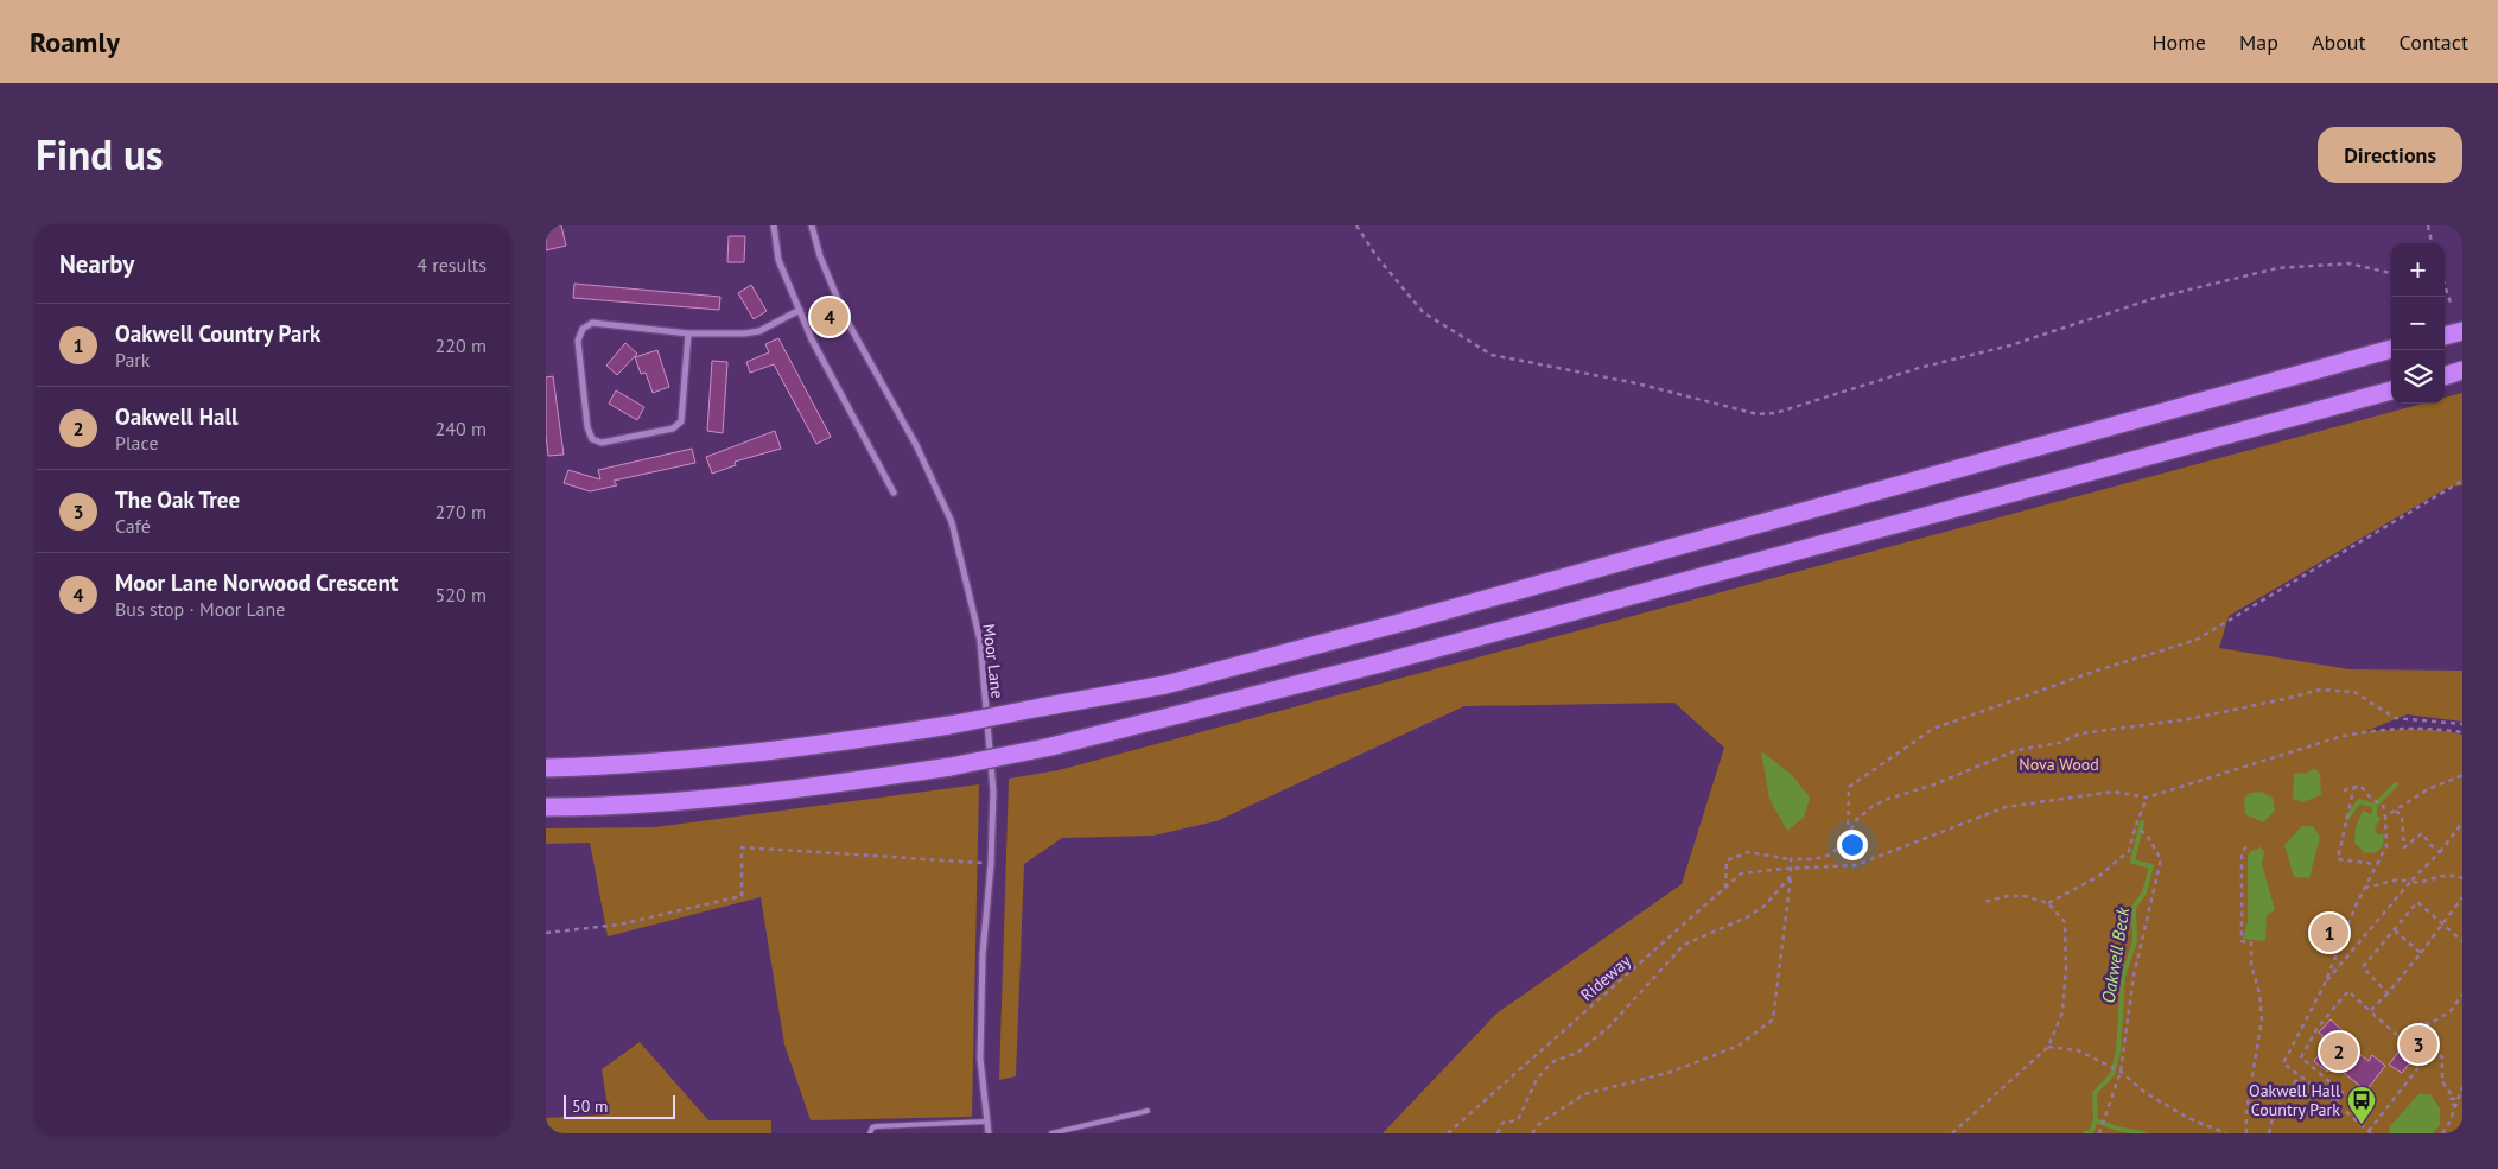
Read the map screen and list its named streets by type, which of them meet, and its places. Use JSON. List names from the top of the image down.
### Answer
{
  "streets": {
    "street": ["Moor Lane"],
    "path": ["Rideway"]
  },
  "water": ["Oakwell Beck"],
  "parks": ["Nova Wood"],
  "places": {
    "bus stop": ["Oakwell Hall Country Park"]
  },
  "scale_bar": "50 m",
  "page": {
    "header": "Roamly",
    "nav": [
      "Home",
      "Map",
      "About",
      "Contact"
    ],
    "title": "Find us",
    "buttons": "Directions",
    "heading": ["Nearby", "4 results"],
    "map_buttons": ["+", "−"],
    "pins": [
      "4",
      "1",
      "3",
      "2"
    ],
    "list": [
      {
        "mark": "1",
        "name": "Oakwell Country Park",
        "note": "Park",
        "value": "220 m"
      },
      {
        "mark": "2",
        "name": "Oakwell Hall",
        "note": "Place",
        "value": "240 m"
      },
      {
        "mark": "3",
        "name": "The Oak Tree",
        "note": "Café",
        "value": "270 m"
      },
      {
        "mark": "4",
        "name": "Moor Lane Norwood Crescent",
        "note": "Bus stop · Moor Lane",
        "value": "520 m"
      }
    ],
    "scale": "50 m"
  }
}
